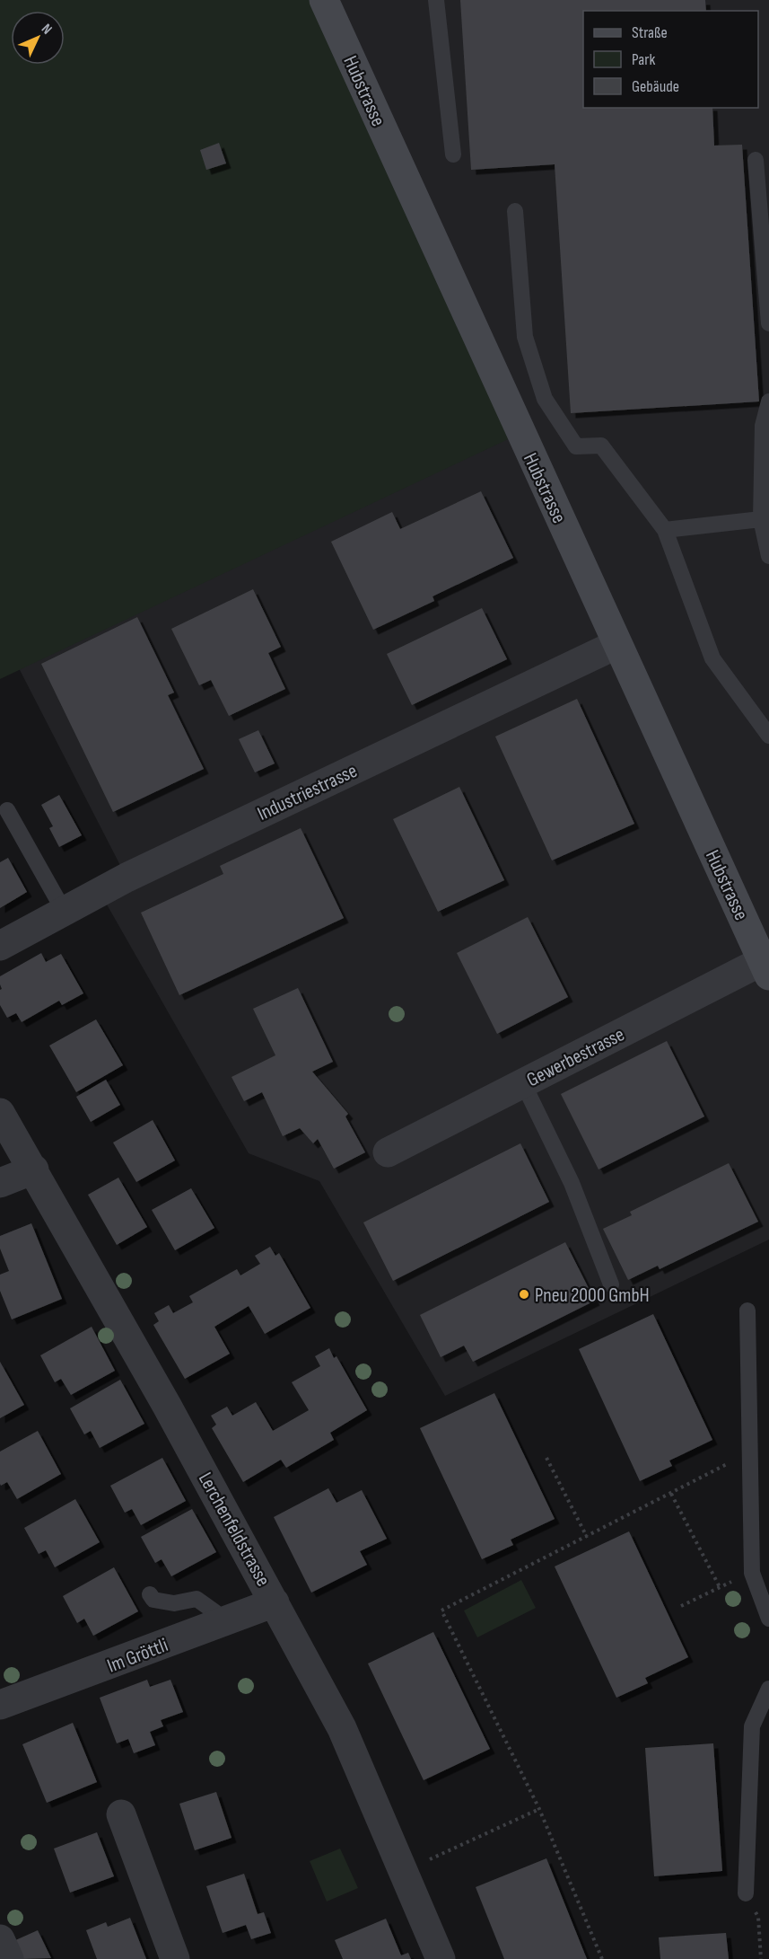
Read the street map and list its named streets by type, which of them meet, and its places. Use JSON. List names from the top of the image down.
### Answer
{
  "streets": {
    "street": [
      "Hubstrasse",
      "Industriestrasse",
      "Gewerbestrasse",
      "Lerchenfeldstrasse",
      "Im Gröttli"
    ]
  },
  "crossings": [
    ["Hubstrasse", "Industriestrasse"],
    ["Hubstrasse", "Gewerbestrasse"],
    ["Lerchenfeldstrasse", "Im Gröttli"]
  ],
  "places": ["Pneu 2000 GmbH"],
  "legend": ["Straße", "Park", "Gebäude"],
  "north": "top right"
}
